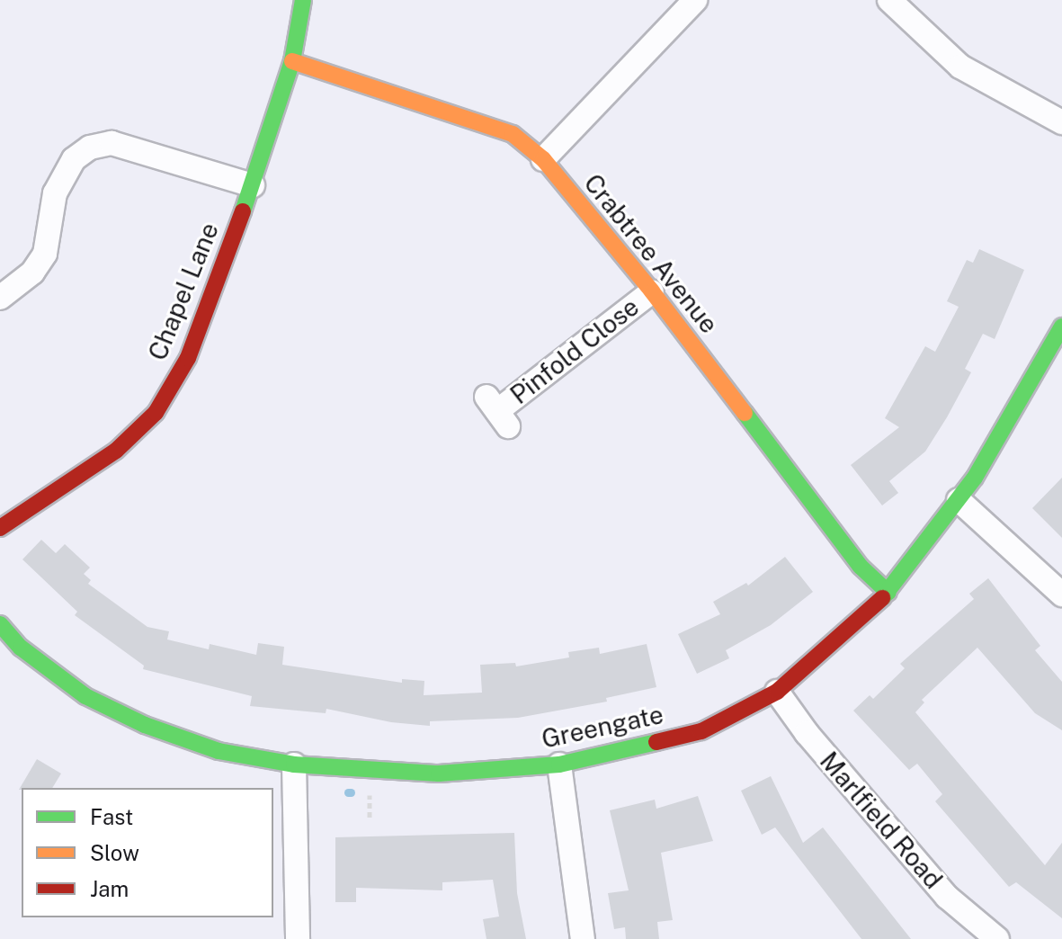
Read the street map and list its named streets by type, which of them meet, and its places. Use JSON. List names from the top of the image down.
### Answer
{
  "streets": {
    "street": [
      "Crabtree Avenue",
      "Chapel Lane",
      "Pinfold Close",
      "Greengate",
      "Marlfield Road"
    ]
  },
  "crossings": [
    ["Crabtree Avenue", "Chapel Lane"],
    ["Crabtree Avenue", "Pinfold Close"],
    ["Crabtree Avenue", "Greengate"],
    ["Greengate", "Marlfield Road"]
  ],
  "legend": ["Fast", "Slow", "Jam"]
}
